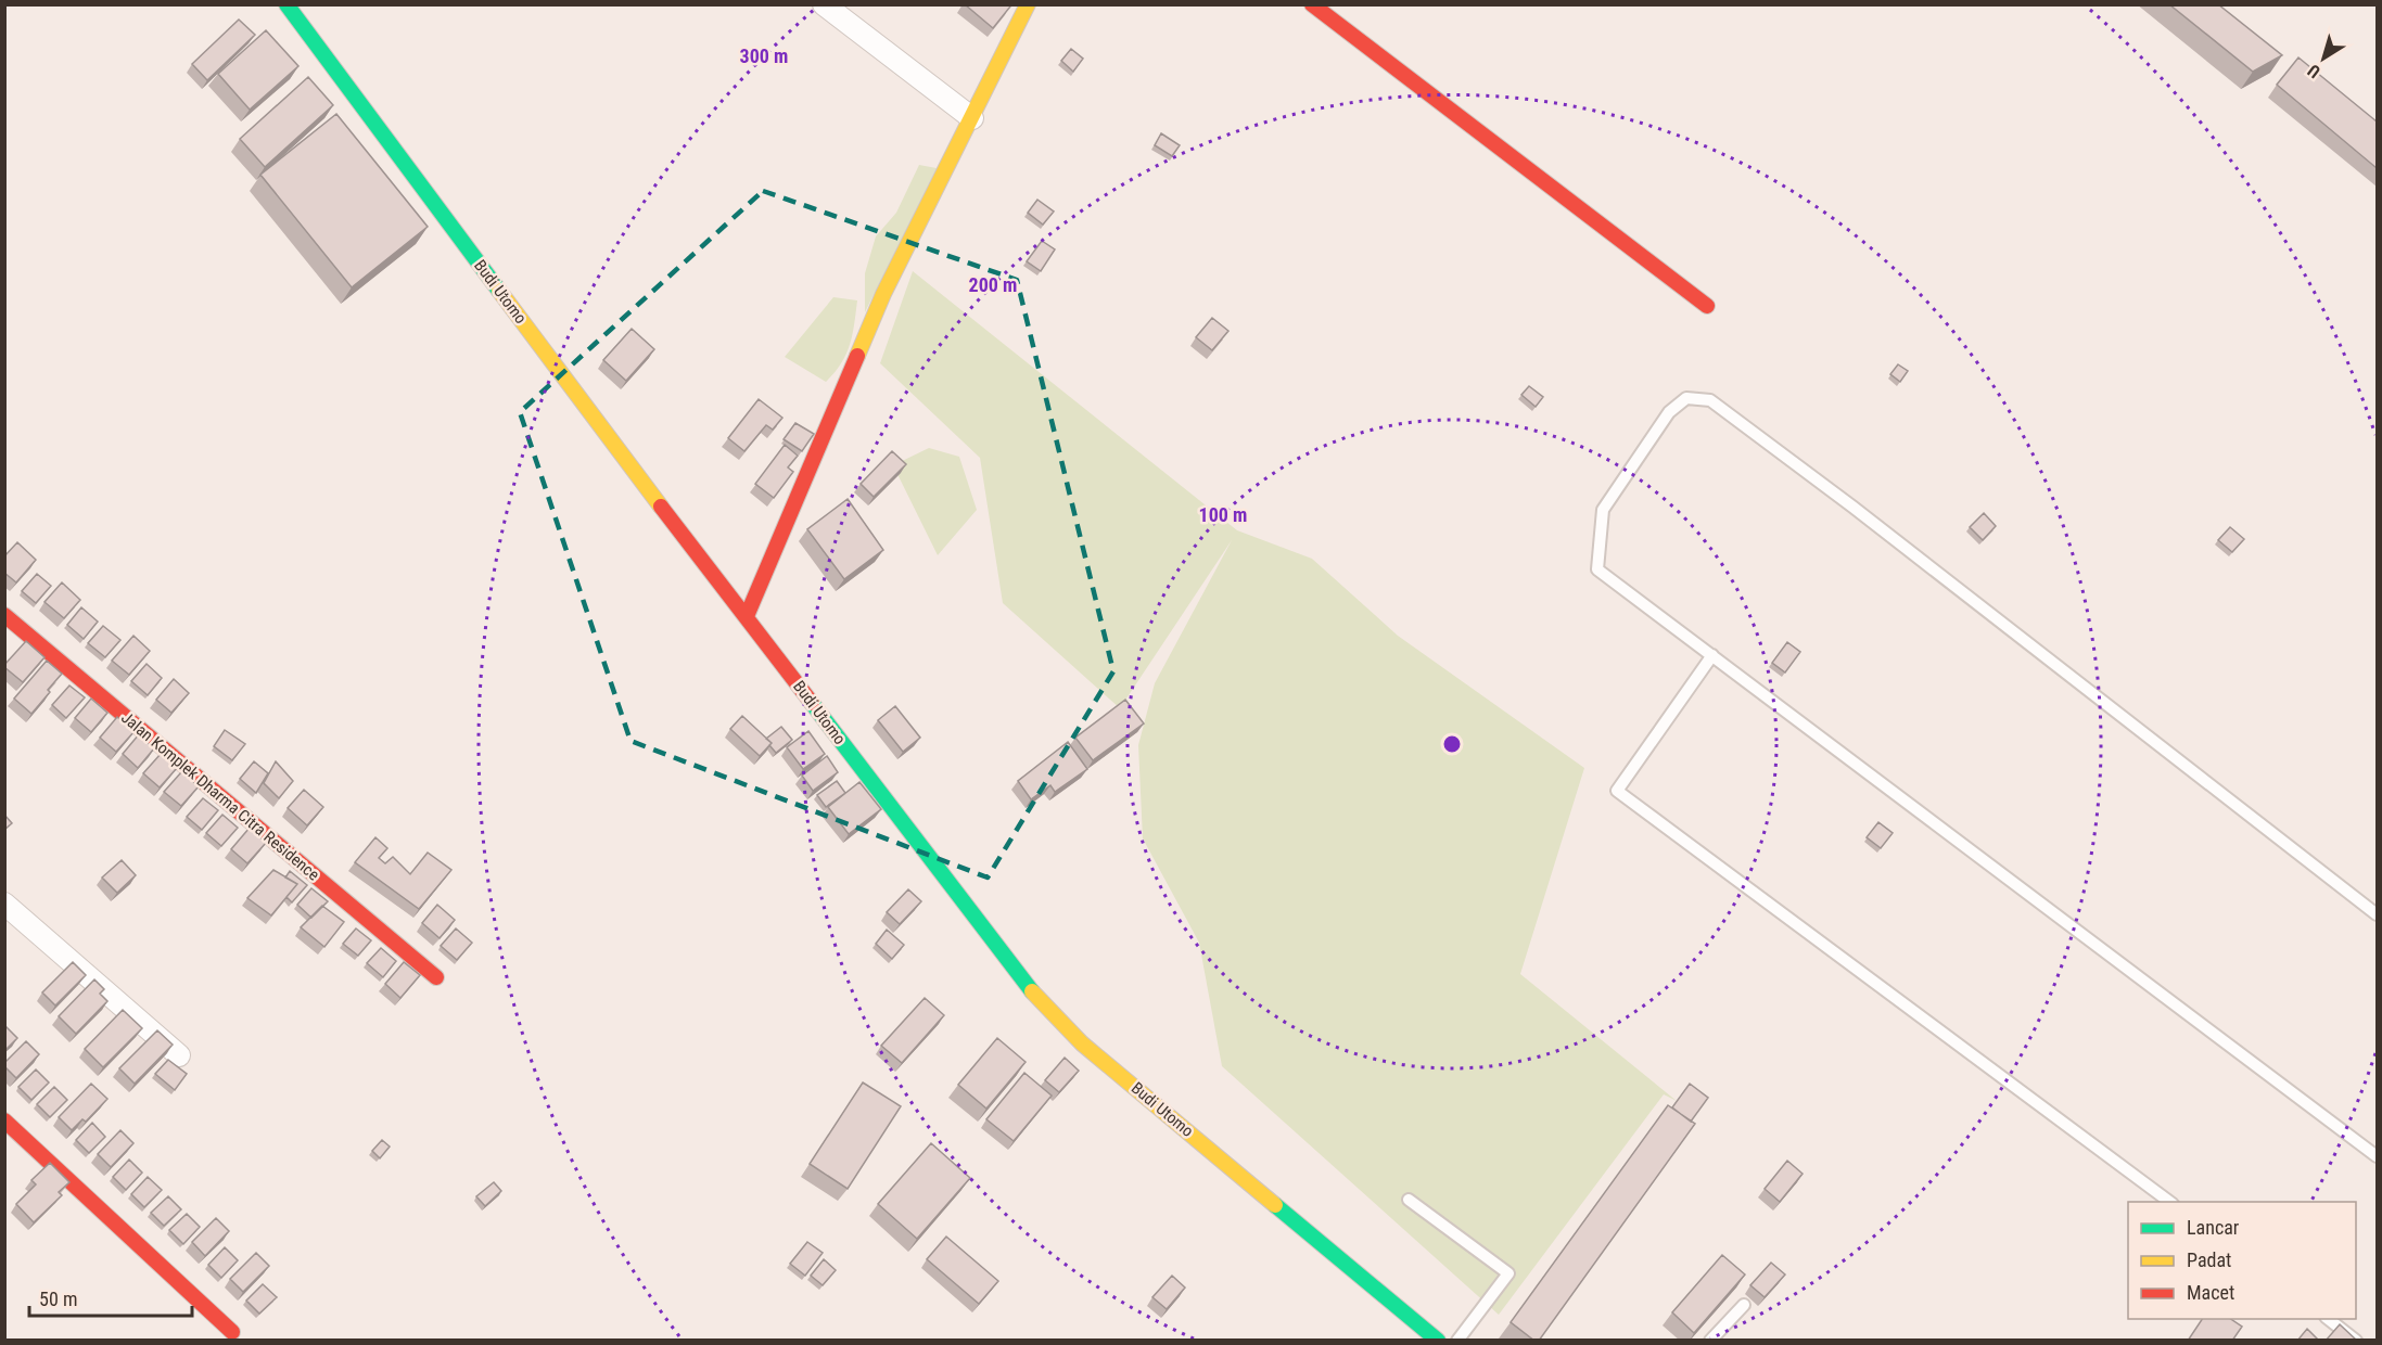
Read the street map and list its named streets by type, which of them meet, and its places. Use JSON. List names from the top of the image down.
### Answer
{
  "streets": {
    "street": ["Budi Utomo", "Jalan Komplek Dharma Citra Residence"]
  },
  "legend": ["Lancar", "Padat", "Macet"],
  "scale_bar": "50 m",
  "north": "bottom left",
  "rings": ["300 m", "200 m", "100 m"]
}
